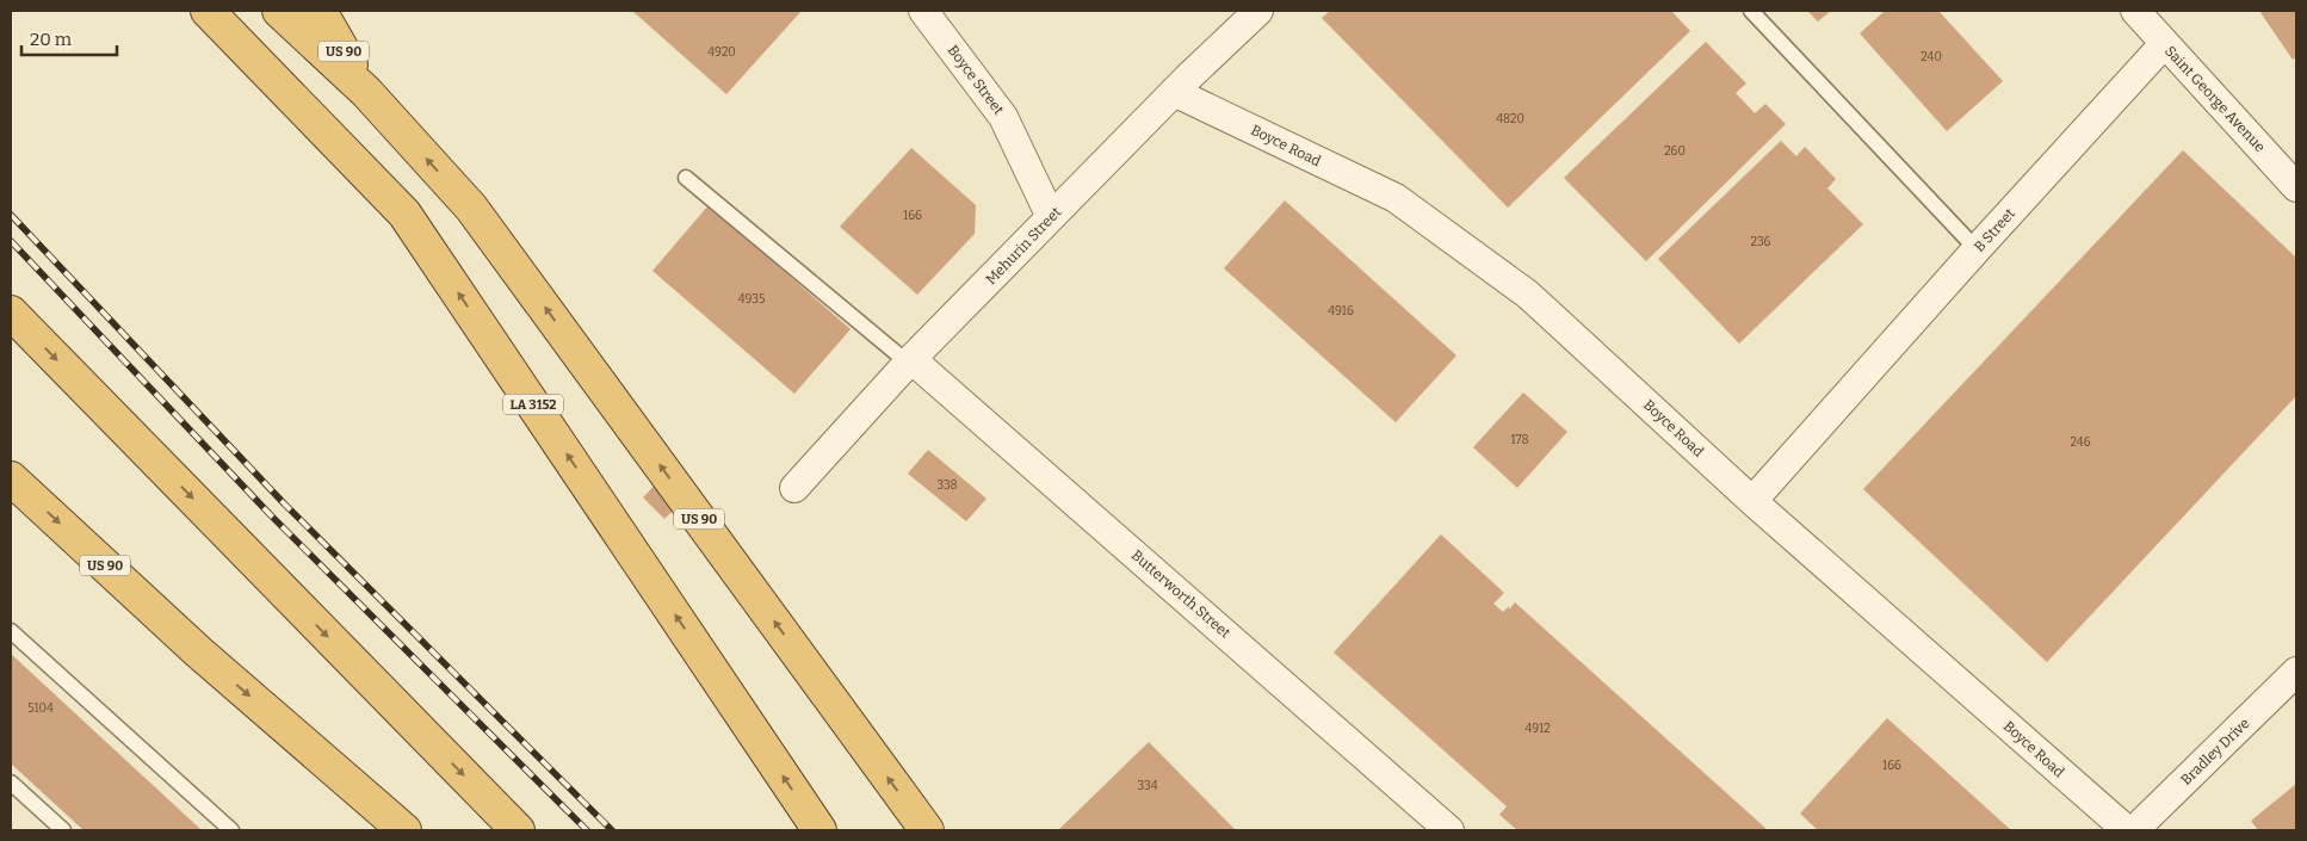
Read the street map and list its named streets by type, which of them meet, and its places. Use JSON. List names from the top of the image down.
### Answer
{
  "streets": {
    "highway": ["US 90", "LA 3152"],
    "street": [
      "Boyce Street",
      "Saint George Avenue",
      "Boyce Road",
      "B Street",
      "Mehurin Street",
      "Butterworth Street",
      "Bradley Drive"
    ]
  },
  "crossings": [
    ["Boyce Street", "Mehurin Street"],
    ["Saint George Avenue", "B Street"],
    ["Boyce Road", "B Street"],
    ["Boyce Road", "Mehurin Street"],
    ["Mehurin Street", "Butterworth Street"]
  ],
  "house_numbers": [
    "4920",
    "240",
    "4820",
    "260",
    "166",
    "236",
    "4935",
    "4916",
    "178",
    "246",
    "338",
    "5104",
    "4912",
    "166",
    "334"
  ],
  "scale_bar": "20 m"
}
